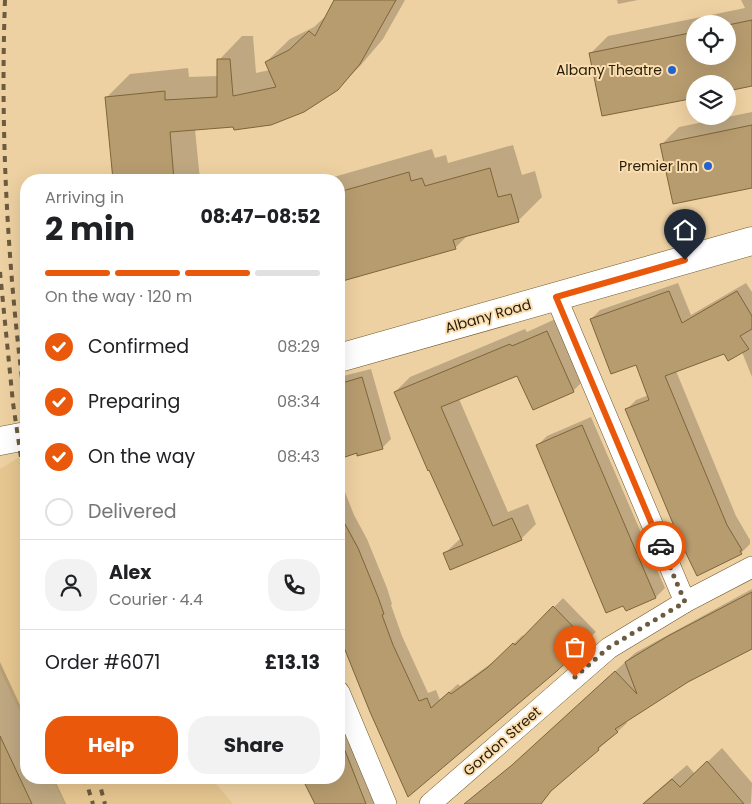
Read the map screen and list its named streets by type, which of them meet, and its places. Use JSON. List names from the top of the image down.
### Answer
{
  "streets": {
    "street": ["Albany Road", "Gordon Street"]
  },
  "places": ["Albany Theatre", "Premier Inn"],
  "page": {
    "heading": ["2 min", "Arriving in", "08:47–08:52"],
    "panel": [
      "Alex",
      "Courier · 4.4",
      "Order #6071",
      "£13.13"
    ],
    "bar": "On the way · 120 m",
    "list": [
      ["Confirmed", "08:29"],
      ["Preparing", "08:34"],
      ["On the way", "08:43"],
      "Delivered"
    ],
    "buttons": ["Help", "Share"]
  }
}
